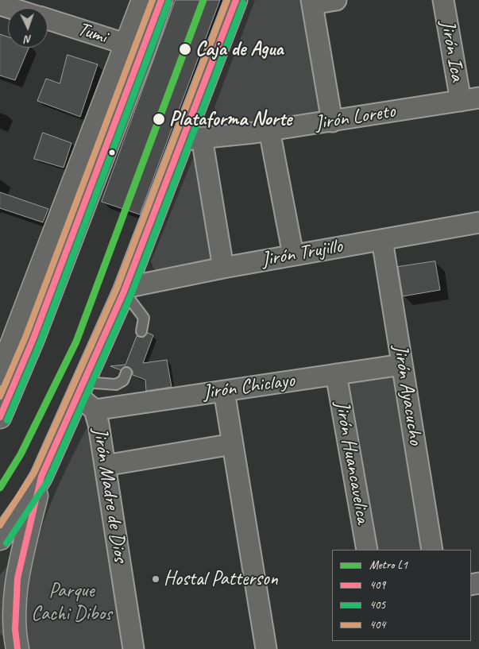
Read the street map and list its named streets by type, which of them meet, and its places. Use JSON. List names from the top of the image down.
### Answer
{
  "streets": {
    "street": [
      "Tumi",
      "Jirón Ica",
      "Jirón Loreto",
      "Jirón Trujillo",
      "Jirón Chiclayo",
      "Jirón Ayacucho",
      "Jirón Huancavelica",
      "Jirón Madre de Dios"
    ]
  },
  "crossings": [
    ["Jirón Ica", "Jirón Loreto"],
    ["Jirón Trujillo", "Jirón Ayacucho"],
    ["Jirón Chiclayo", "Jirón Ayacucho"],
    ["Jirón Chiclayo", "Jirón Huancavelica"],
    ["Jirón Chiclayo", "Jirón Madre de Dios"]
  ],
  "parks": ["Parque Cachi Dibos"],
  "places": ["Caja de Agua", "Plataforma Norte", "Hostal Patterson"],
  "lines": [
    "metro line L1",
    "transit line 409",
    "transit line 404",
    "transit line 405"
  ],
  "legend": [
    "Metro L1",
    "409",
    "405",
    "404"
  ],
  "north": "bottom"
}
